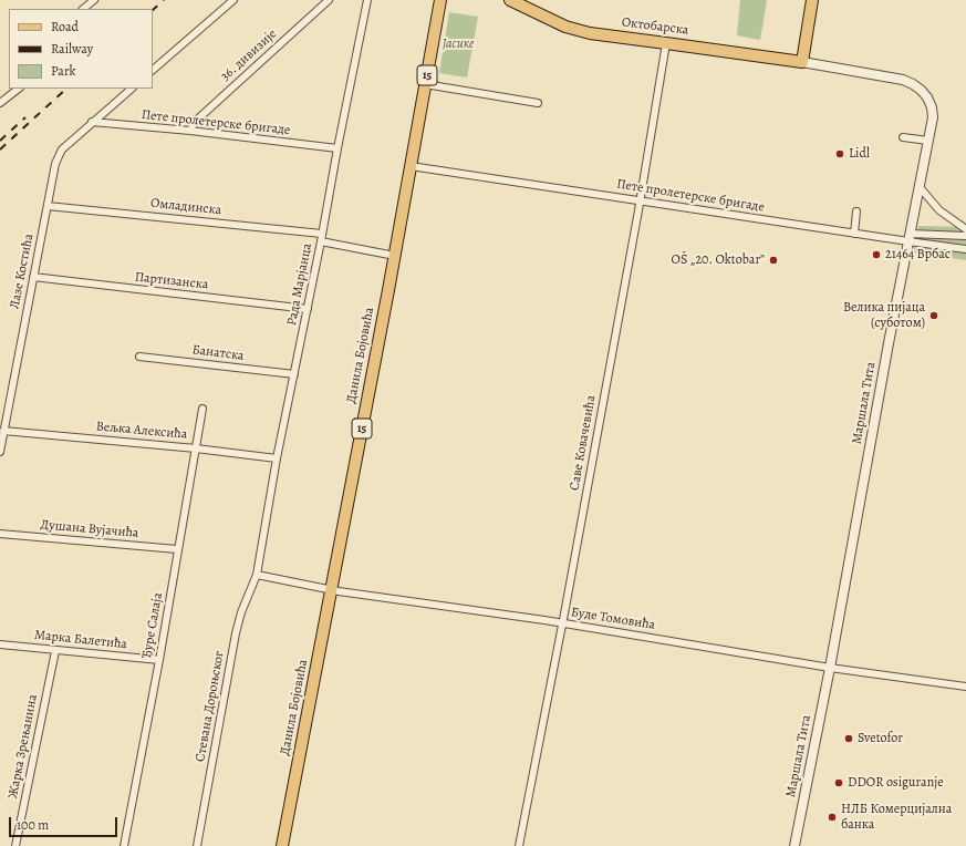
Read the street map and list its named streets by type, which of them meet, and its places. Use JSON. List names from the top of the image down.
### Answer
{
  "streets": {
    "main road": ["Октобарска", "15", "Данила Бојовића"],
    "street": [
      "36. дивизије",
      "Пете пролетерске бригаде",
      "Омладинска",
      "Лазе Костића",
      "Партизанска",
      "Рада Марјанца",
      "Банатска",
      "Маршала Тита",
      "Вељка Алексића",
      "Саве Ковачевића",
      "Душана Вујачића",
      "Буде Томовића",
      "Ђуре Салаја",
      "Марка Балетића",
      "Стевана Дороњског",
      "Жарка Зрењанина"
    ]
  },
  "crossings": [
    ["Октобарска", "Маршала Тита"],
    ["Октобарска", "Саве Ковачевића"],
    ["36. дивизије", "Пете пролетерске бригаде"],
    ["Пете пролетерске бригаде", "Лазе Костића"],
    ["Пете пролетерске бригаде", "Рада Марјанца"],
    ["Пете пролетерске бригаде", "Данила Бојовића"],
    ["Пете пролетерске бригаде", "Маршала Тита"],
    ["Пете пролетерске бригаде", "Саве Ковачевића"],
    ["Омладинска", "Лазе Костића"],
    ["Омладинска", "Рада Марјанца"],
    ["Лазе Костића", "Партизанска"],
    ["Лазе Костића", "Вељка Алексића"],
    ["Партизанска", "Рада Марјанца"],
    ["Рада Марјанца", "Банатска"],
    ["Рада Марјанца", "Вељка Алексића"],
    ["Рада Марјанца", "Буде Томовића"],
    ["Рада Марјанца", "Стевана Дороњског"],
    ["Данила Бојовића", "Буде Томовића"],
    ["Маршала Тита", "Буде Томовића"],
    ["Вељка Алексића", "Ђуре Салаја"],
    ["Саве Ковачевића", "Буде Томовића"],
    ["Душана Вујачића", "Ђуре Салаја"],
    ["Буде Томовића", "Стевана Дороњског"],
    ["Ђуре Салаја", "Марка Балетића"],
    ["Марка Балетића", "Жарка Зрењанина"]
  ],
  "parks": ["Јасике"],
  "places": [
    "Lidl",
    "21464 Врбас",
    "OŠ „20. Oktobar”",
    "Велика пијаца (суботом)",
    "Svetofor",
    "DDOR osiguranje",
    "НЛБ Комерцијална банка"
  ],
  "legend": ["Road", "Railway", "Park"],
  "scale_bar": "100 m"
}
